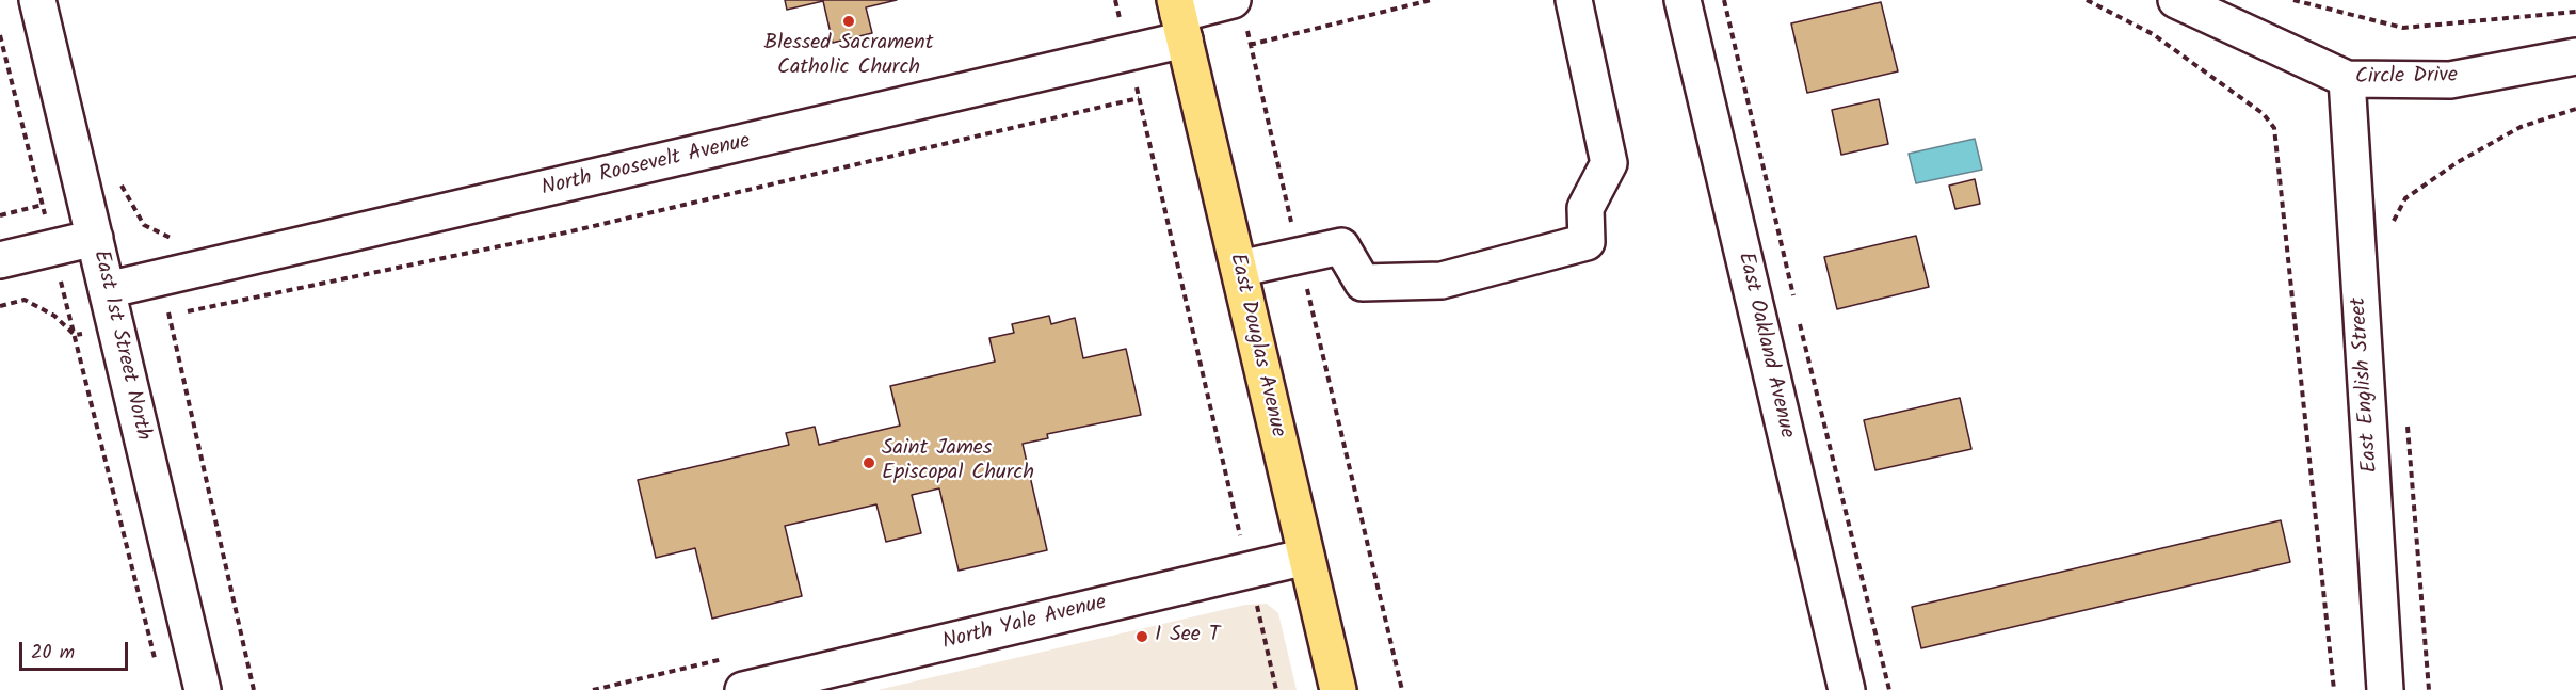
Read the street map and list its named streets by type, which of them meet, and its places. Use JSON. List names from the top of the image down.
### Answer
{
  "streets": {
    "main road": ["East Douglas Avenue"],
    "street": [
      "Circle Drive",
      "North Roosevelt Avenue",
      "East 1st Street North",
      "East Oakland Avenue",
      "East English Street",
      "North Yale Avenue"
    ]
  },
  "crossings": [
    ["Circle Drive", "East English Street"],
    ["North Roosevelt Avenue", "East 1st Street North"],
    ["North Roosevelt Avenue", "East Douglas Avenue"],
    ["East Douglas Avenue", "North Yale Avenue"]
  ],
  "places": ["Blessed Sacrament Catholic Church", "Saint James Episcopal Church", "I See T"],
  "scale_bar": "20 m"
}
